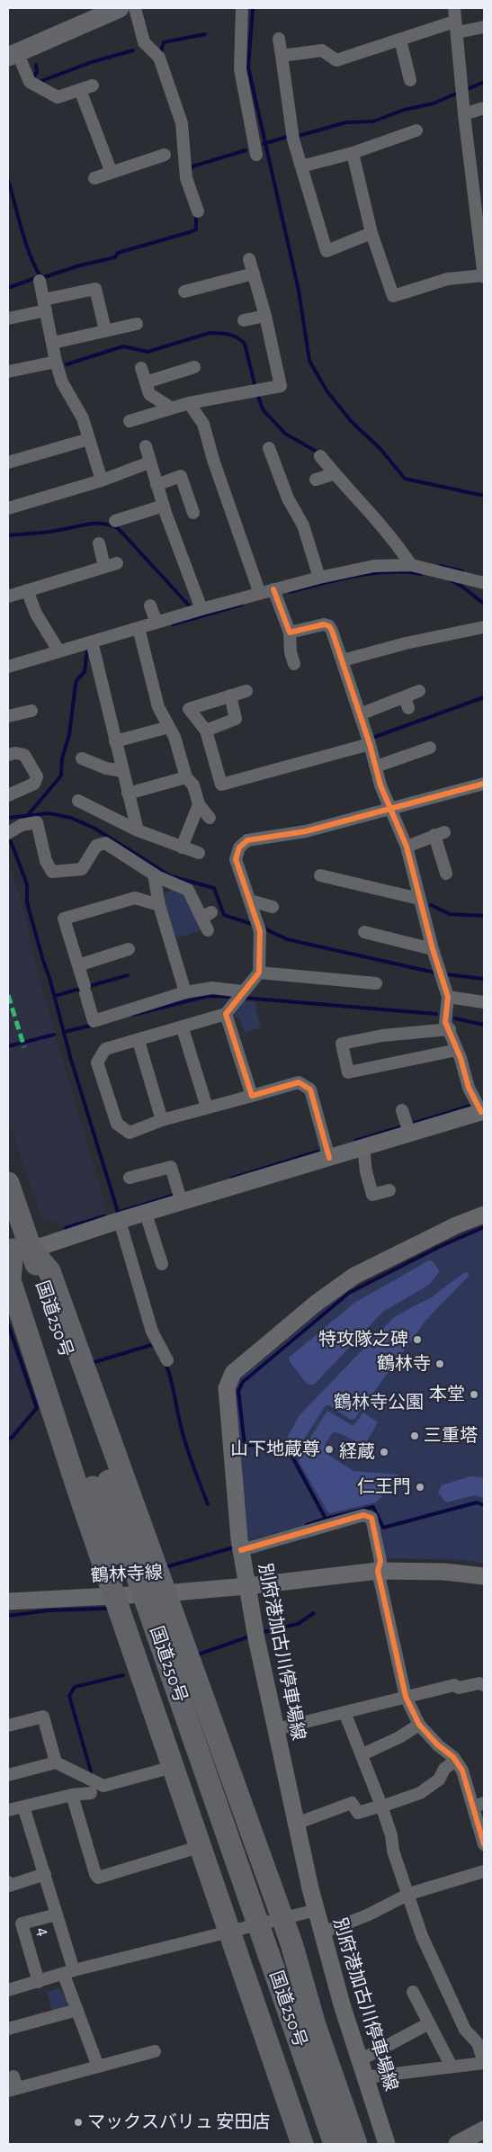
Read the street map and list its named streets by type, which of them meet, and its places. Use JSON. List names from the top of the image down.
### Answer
{
  "streets": {
    "highway": ["国道250号"],
    "main road": ["鶴林寺線", "別府港加古川停車場線"],
    "street": ["4"]
  },
  "crossings": [
    ["鶴林寺線", "別府港加古川停車場線"]
  ],
  "parks": ["鶴林寺公園"],
  "places": [
    "特攻隊之碑",
    "鶴林寺",
    "本堂",
    "三重塔",
    "山下地蔵尊",
    "経蔵",
    "仁王門",
    "マックスバリュ 安田店"
  ]
}
